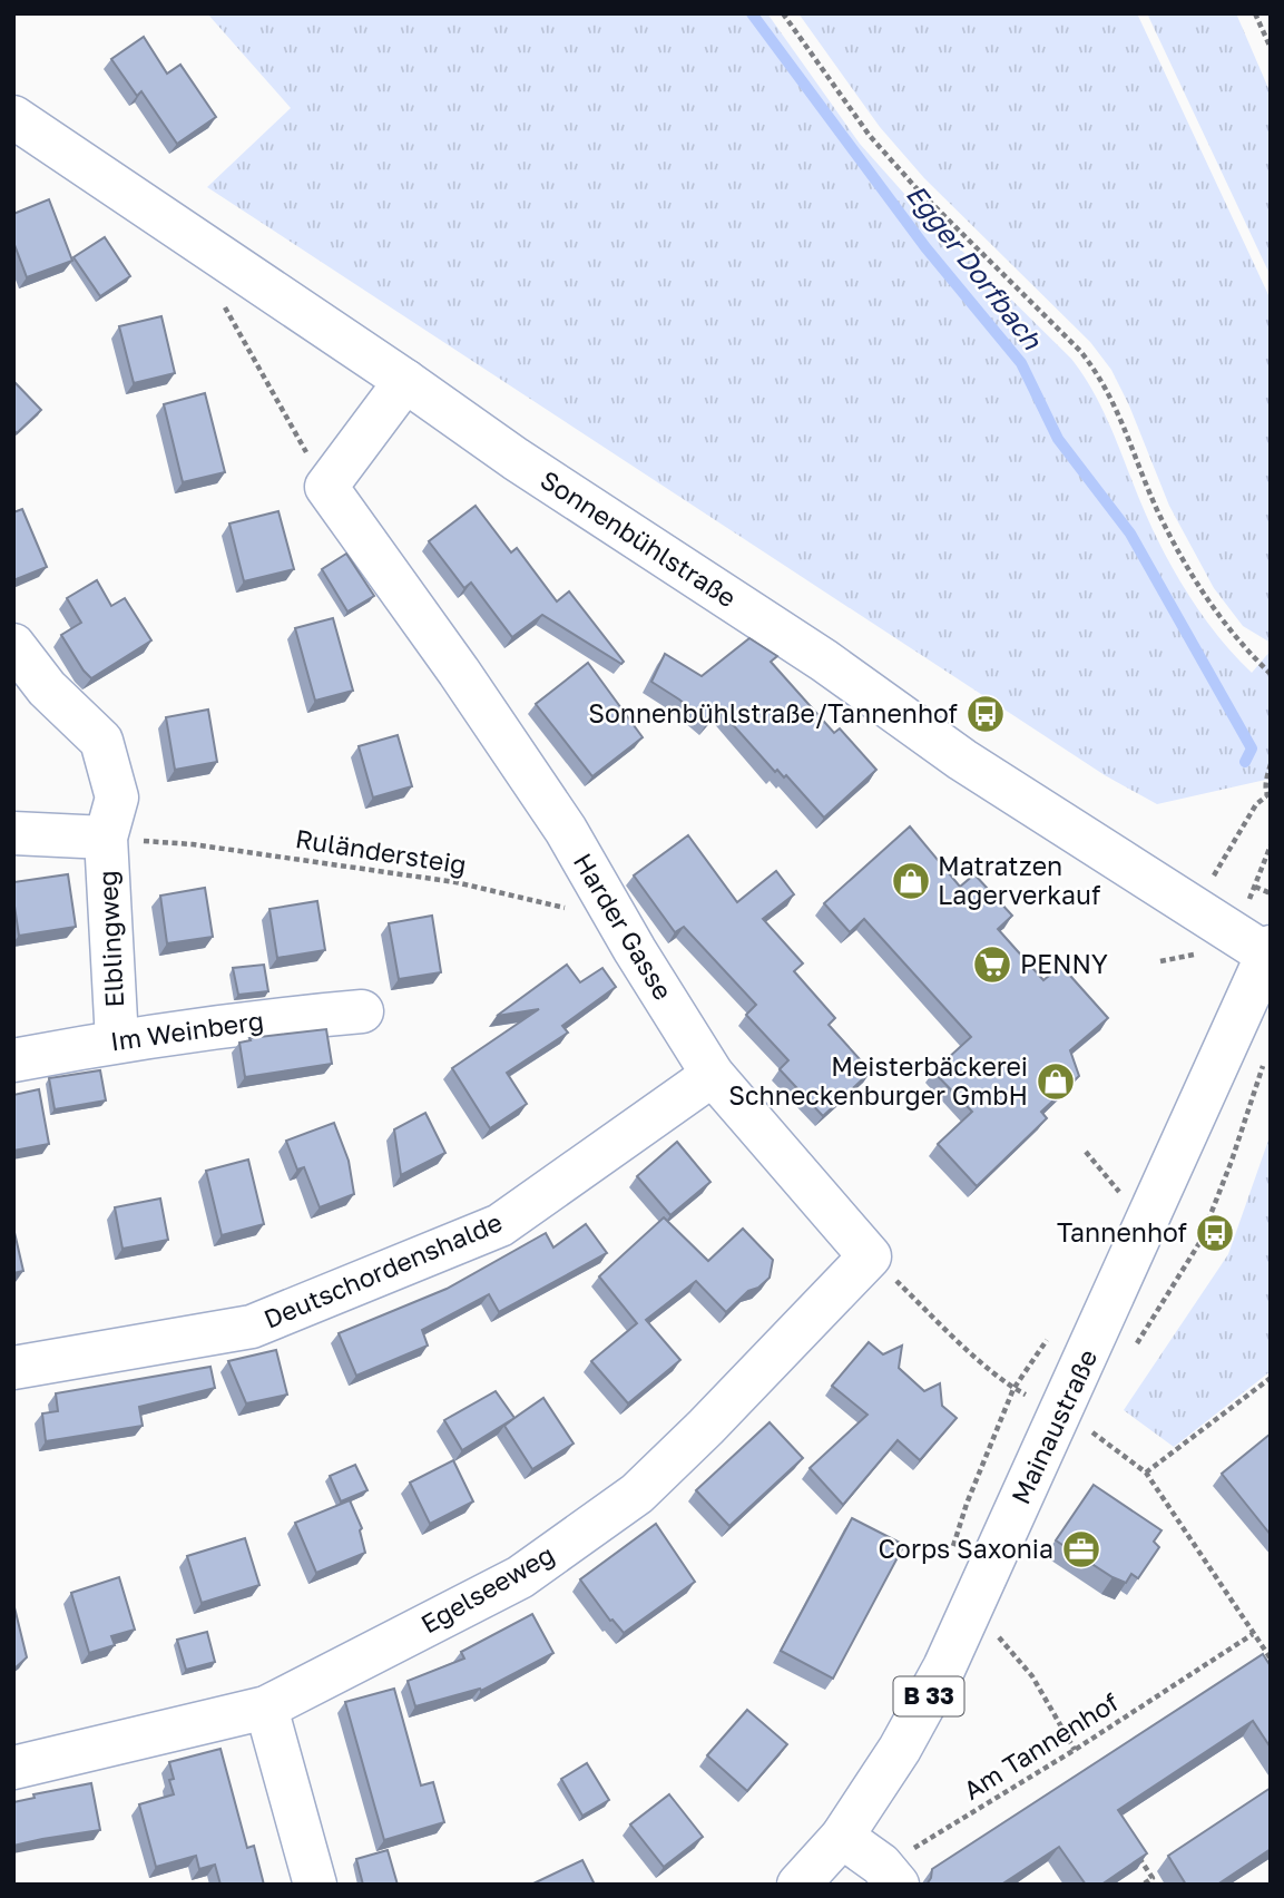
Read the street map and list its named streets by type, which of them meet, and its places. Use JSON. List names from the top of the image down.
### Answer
{
  "streets": {
    "street": [
      "Sonnenbühlstraße",
      "Harder Gasse",
      "Elblingweg",
      "Im Weinberg",
      "Deutschordenshalde",
      "Mainaustraße",
      "Egelseeweg",
      "B 33"
    ],
    "path": ["Ruländersteig", "Am Tannenhof"]
  },
  "crossings": [
    ["Sonnenbühlstraße", "Mainaustraße"],
    ["Ruländersteig", "Elblingweg"],
    ["Harder Gasse", "Deutschordenshalde"],
    ["Harder Gasse", "Egelseeweg"],
    ["Elblingweg", "Im Weinberg"]
  ],
  "water": ["Egger Dorfbach"],
  "places": {
    "bus stop": ["Sonnenbühlstraße/Tannenhof", "Tannenhof"],
    "shop": ["Matratzen Lagerverkauf", "Meisterbäckerei Schneckenburger GmbH"],
    "supermarket": ["PENNY"],
    "office": ["Corps Saxonia"]
  }
}
